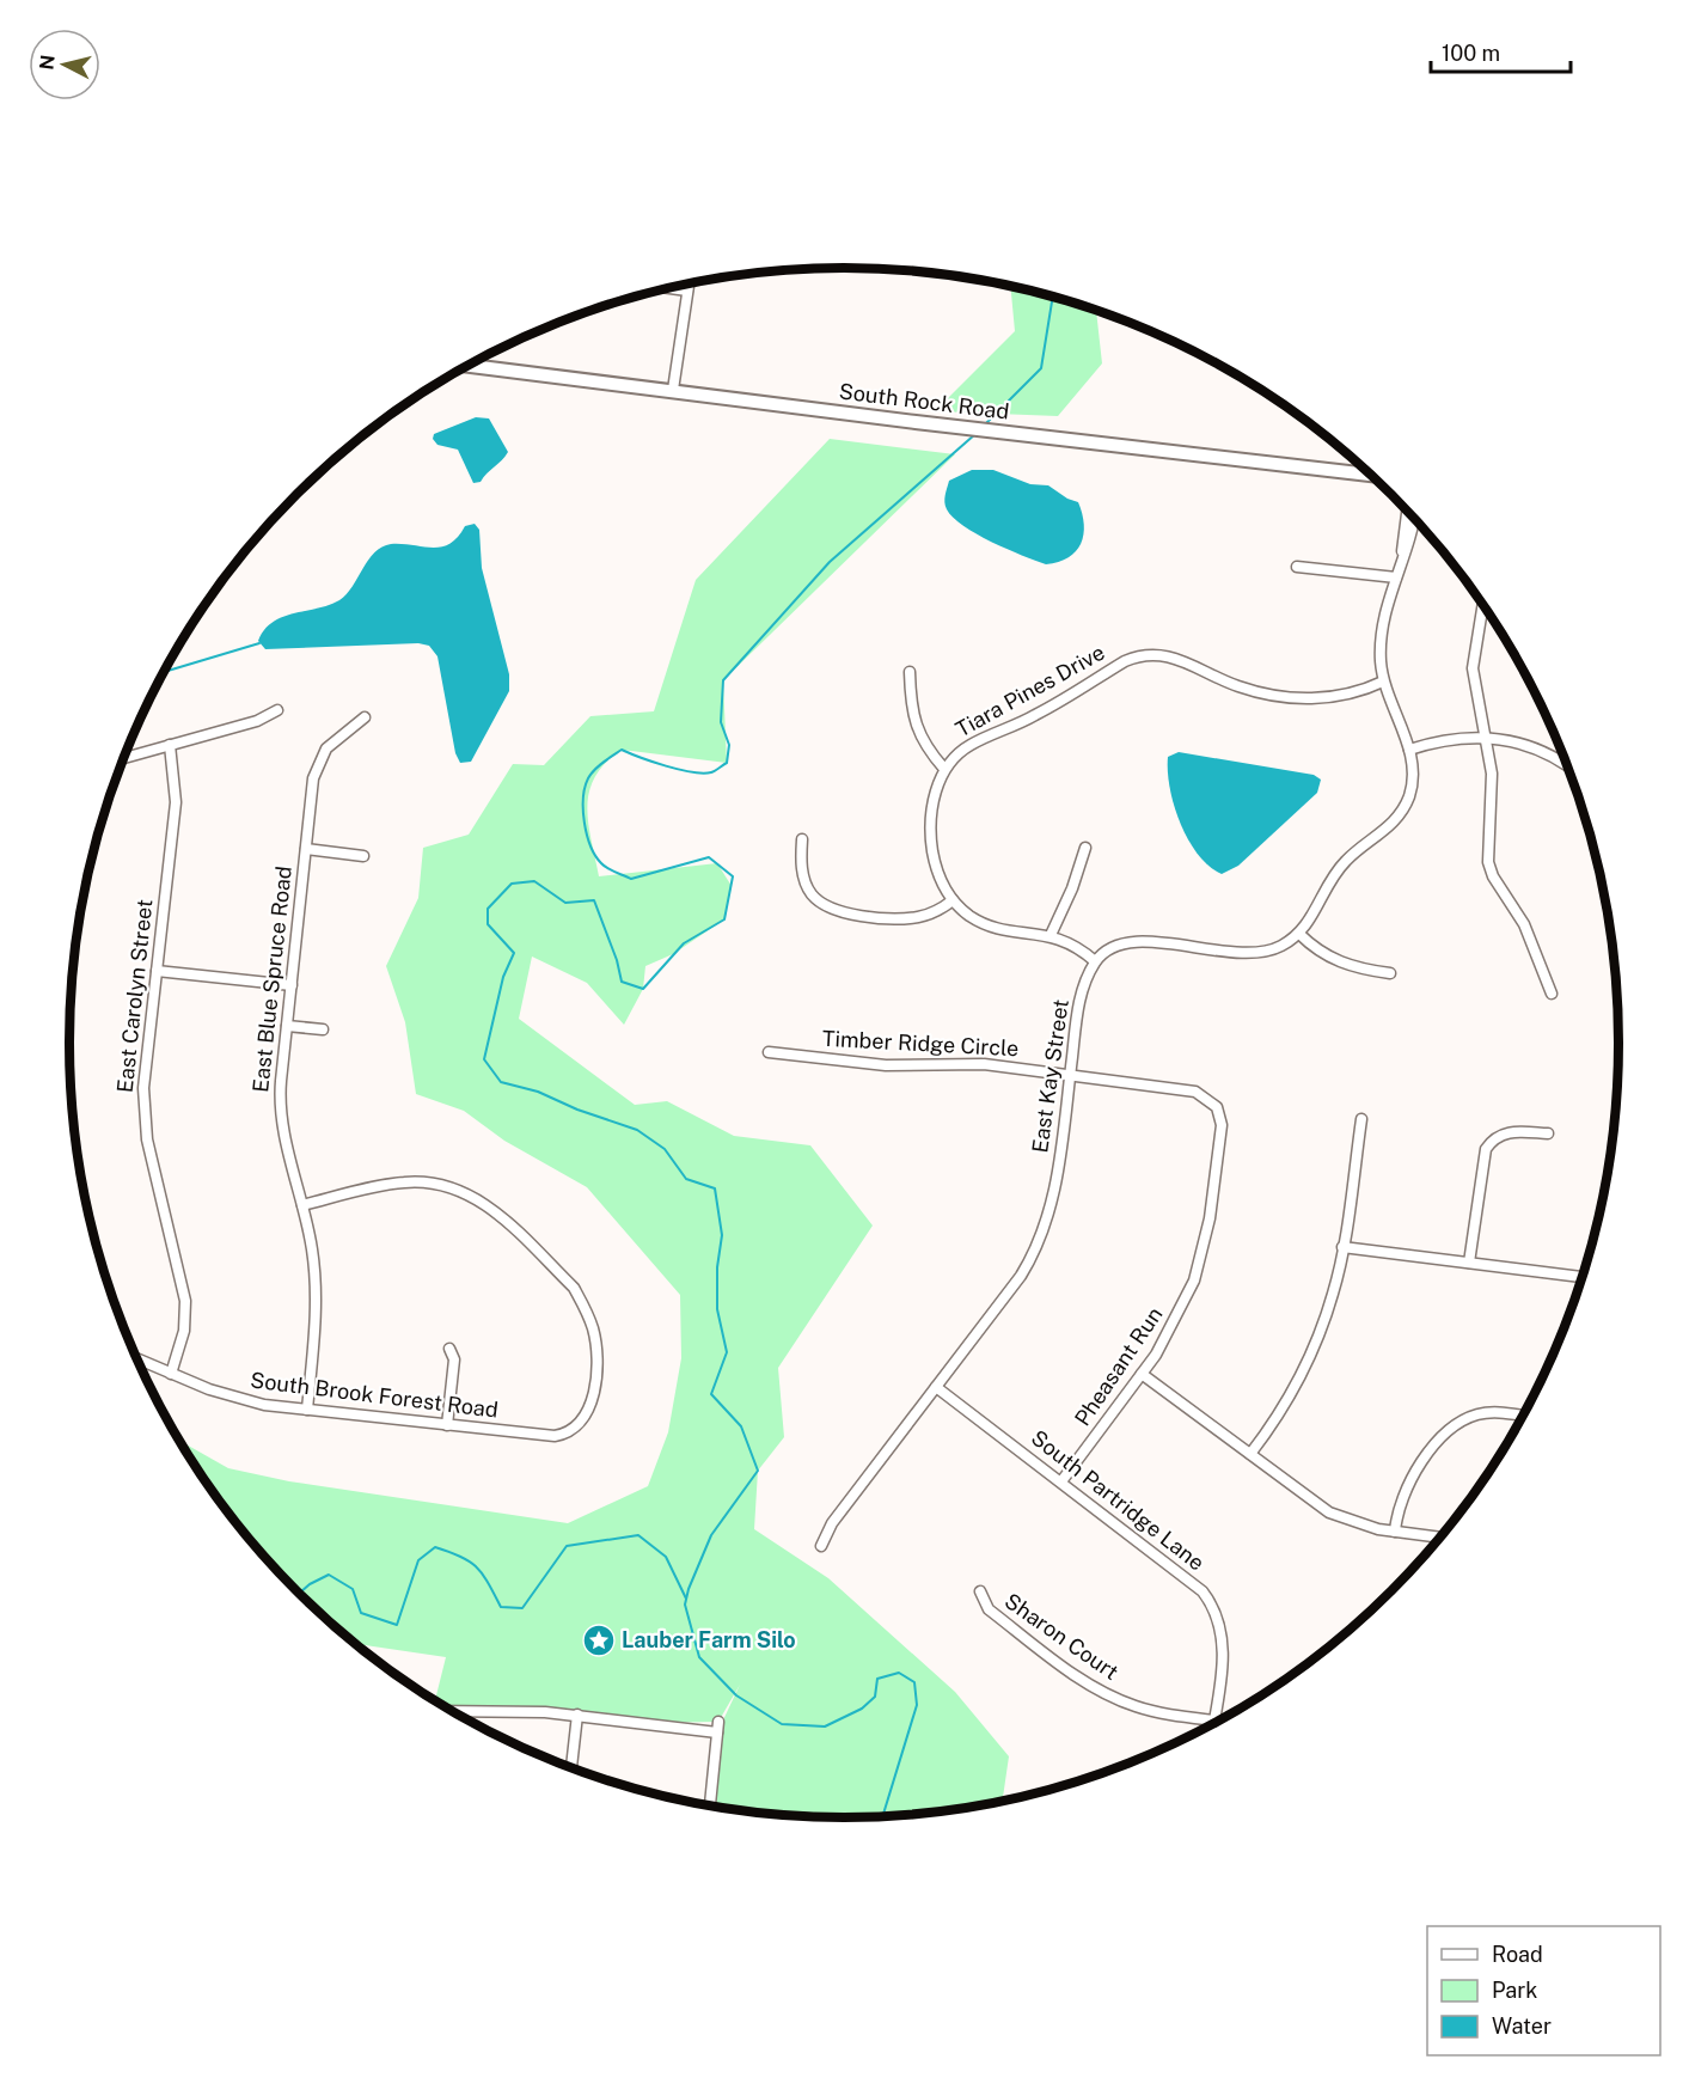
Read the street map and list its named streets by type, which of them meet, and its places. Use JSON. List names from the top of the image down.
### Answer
{
  "streets": {
    "main road": ["South Rock Road"],
    "street": [
      "Tiara Pines Drive",
      "East Blue Spruce Road",
      "East Carolyn Street",
      "Timber Ridge Circle",
      "East Kay Street",
      "Pheasant Run",
      "South Brook Forest Road",
      "South Partridge Lane",
      "Sharon Court"
    ]
  },
  "crossings": [
    ["Tiara Pines Drive", "East Kay Street"],
    ["East Blue Spruce Road", "South Brook Forest Road"],
    ["East Carolyn Street", "South Brook Forest Road"],
    ["Timber Ridge Circle", "East Kay Street"],
    ["Timber Ridge Circle", "Pheasant Run"],
    ["East Kay Street", "South Partridge Lane"],
    ["Pheasant Run", "South Partridge Lane"],
    ["South Partridge Lane", "Sharon Court"]
  ],
  "places": {
    "place": ["Lauber Farm Silo"]
  },
  "legend": ["Road", "Park", "Water"],
  "scale_bar": "100 m",
  "north": "left"
}
